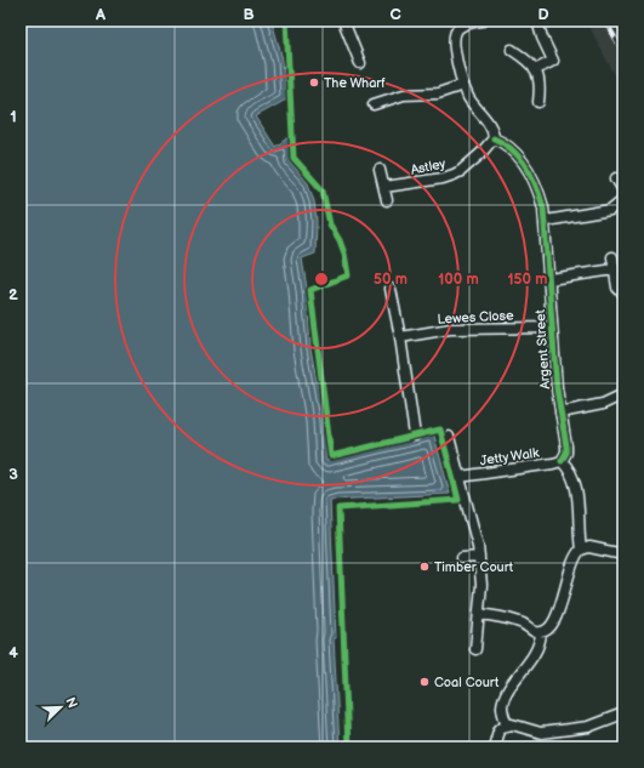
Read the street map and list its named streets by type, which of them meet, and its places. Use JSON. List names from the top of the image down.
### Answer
{
  "streets": {
    "street": [
      "Astley",
      "Lewes Close",
      "Argent Street",
      "Jetty Walk"
    ]
  },
  "crossings": [
    ["Astley", "Argent Street"],
    ["Lewes Close", "Argent Street"],
    ["Argent Street", "Jetty Walk"]
  ],
  "places": ["The Wharf", "Timber Court", "Coal Court"],
  "north": "top right",
  "grid": {
    "columns": [
      "A",
      "B",
      "C",
      "D"
    ],
    "rows": [
      "1",
      "2",
      "3",
      "4"
    ]
  },
  "rings": ["50 m", "100 m", "150 m"]
}
